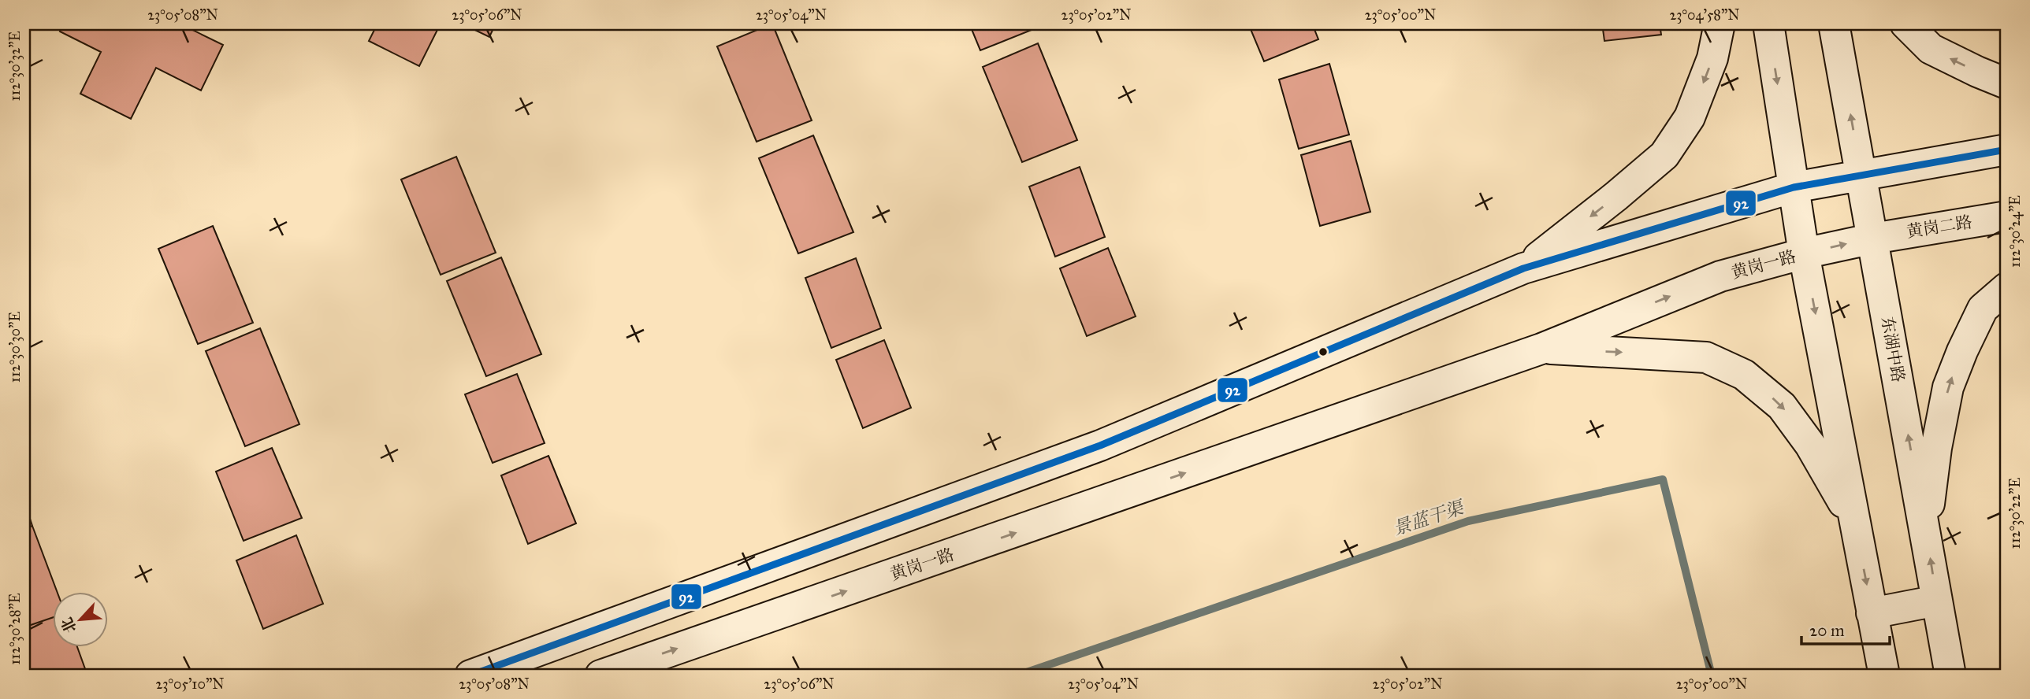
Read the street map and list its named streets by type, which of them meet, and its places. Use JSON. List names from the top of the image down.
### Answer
{
  "streets": {
    "main road": ["黄岗二路", "黄岗一路", "东湖中路"]
  },
  "crossings": [
    ["黄岗二路", "黄岗一路"],
    ["黄岗二路", "东湖中路"]
  ],
  "water": ["景蓝干渠"],
  "lines": ["transit line 92"],
  "scale_bar": "20 m",
  "north": "bottom left",
  "coordinates": [
    "23°05'08\"N",
    "23°05'06\"N",
    "23°05'04\"N",
    "23°05'02\"N",
    "23°05'00\"N",
    "23°04'58\"N",
    "112°30'32\"E",
    "112°30'24\"E",
    "112°30'30\"E",
    "112°30'22\"E",
    "112°30'28\"E",
    "23°05'10\"N"
  ]
}
